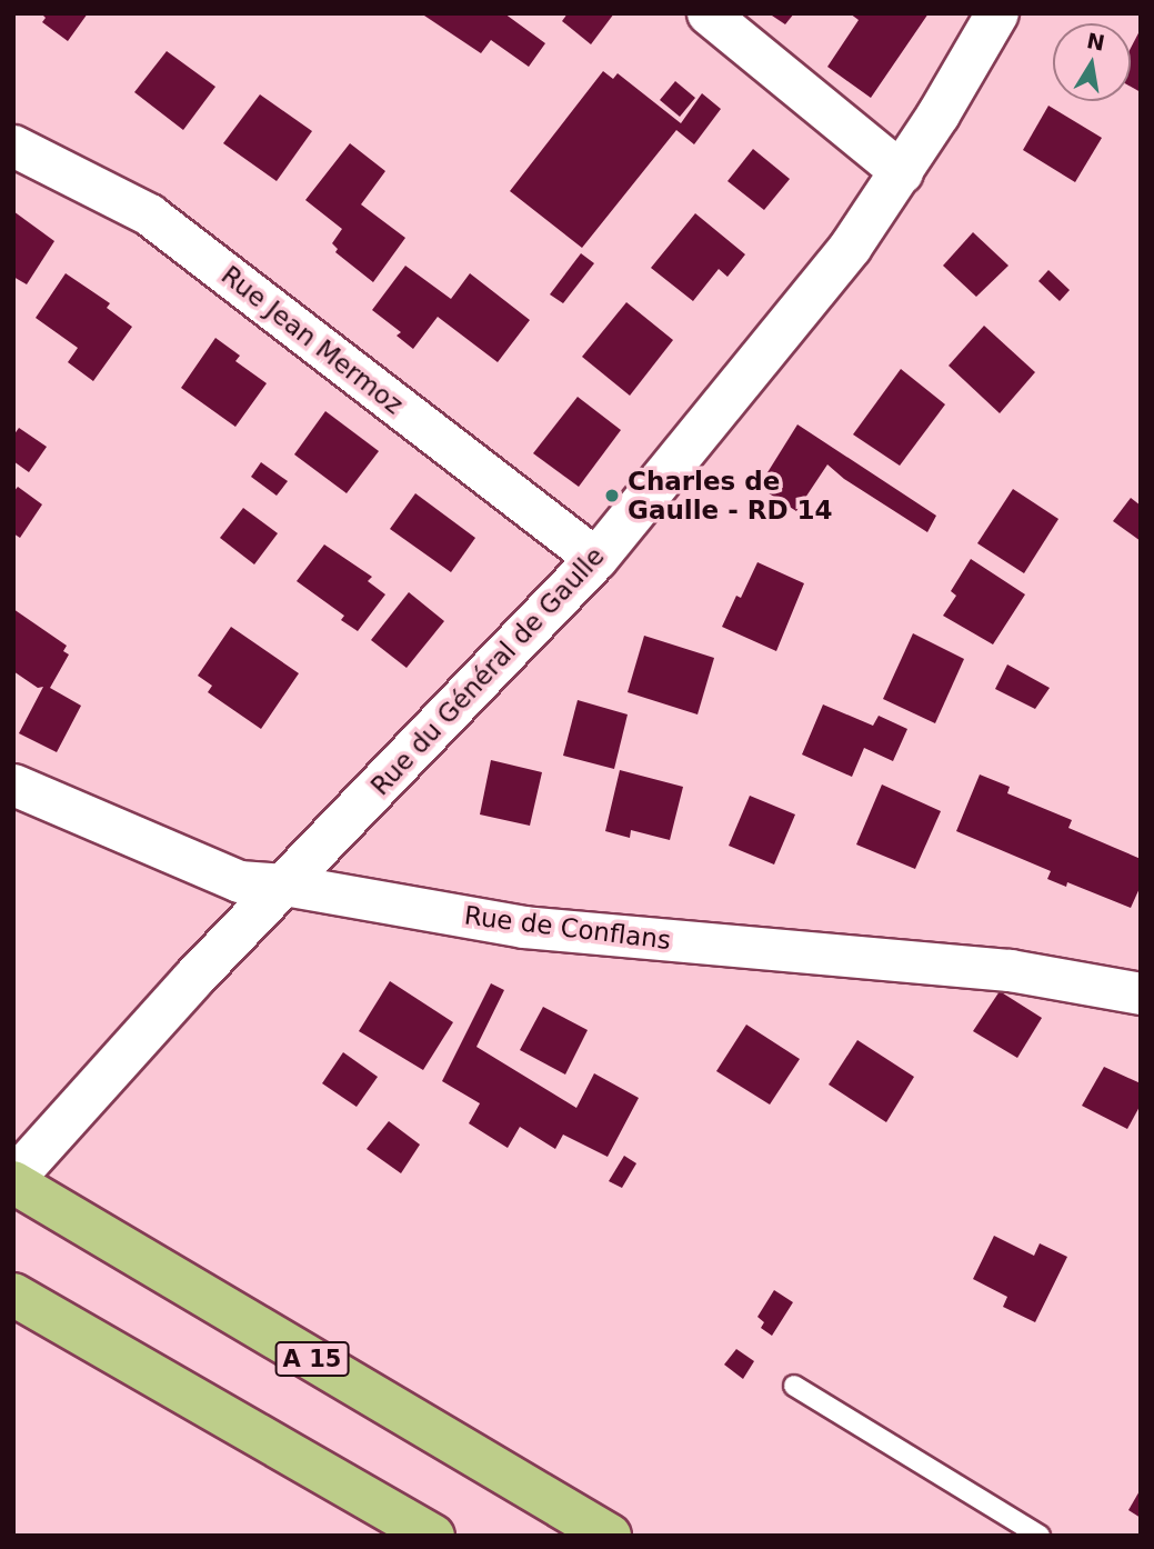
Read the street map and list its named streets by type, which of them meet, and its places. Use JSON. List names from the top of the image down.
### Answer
{
  "streets": {
    "highway": ["A 15"],
    "street": ["Rue Jean Mermoz", "Rue du Général de Gaulle", "Rue de Conflans"]
  },
  "crossings": [
    ["Rue Jean Mermoz", "Rue du Général de Gaulle"],
    ["Rue du Général de Gaulle", "Rue de Conflans"],
    ["Rue du Général de Gaulle", "A 15"]
  ],
  "places": ["Charles de Gaulle - RD 14"],
  "north": "top"
}
